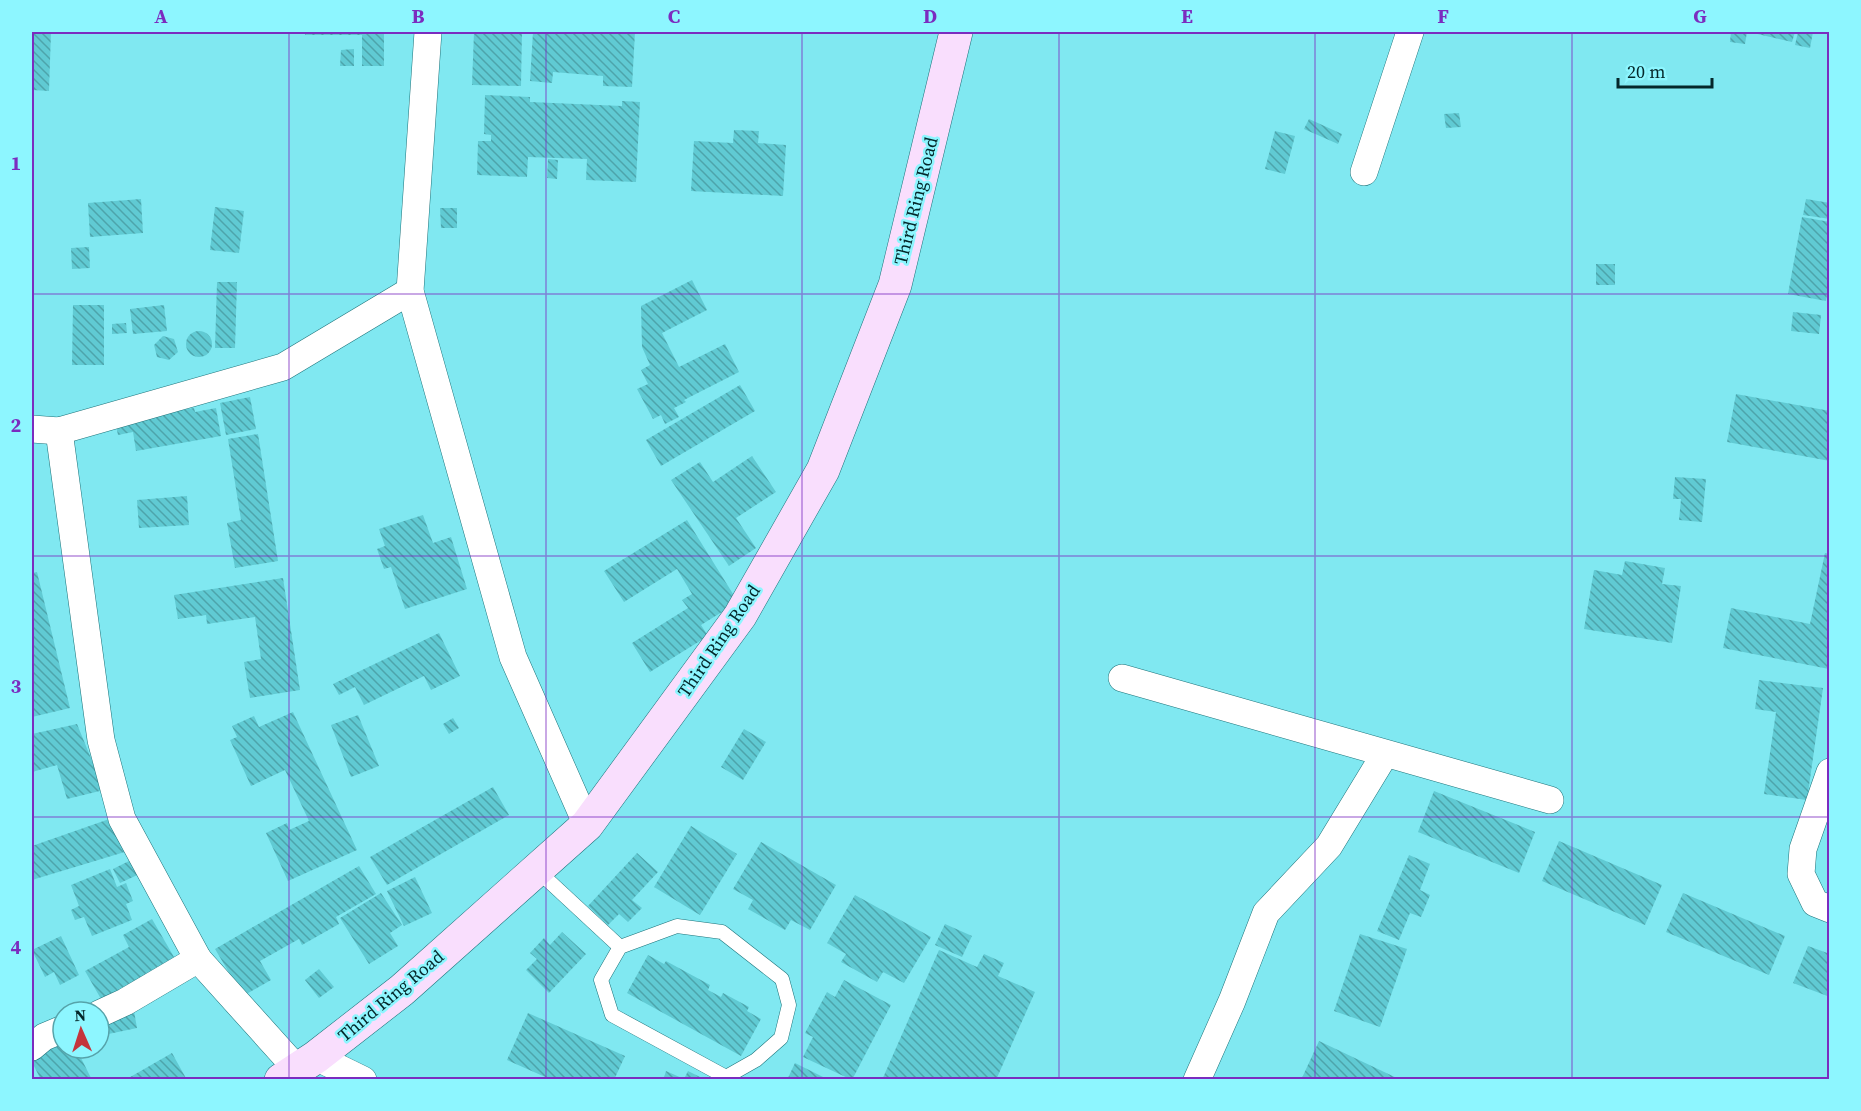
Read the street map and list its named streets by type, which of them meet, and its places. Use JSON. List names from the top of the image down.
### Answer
{
  "streets": {
    "street": ["Third Ring Road"]
  },
  "scale_bar": "20 m",
  "north": "top",
  "grid": {
    "columns": [
      "A",
      "B",
      "C",
      "D",
      "E",
      "F",
      "G"
    ],
    "rows": [
      "1",
      "2",
      "3",
      "4"
    ]
  }
}
